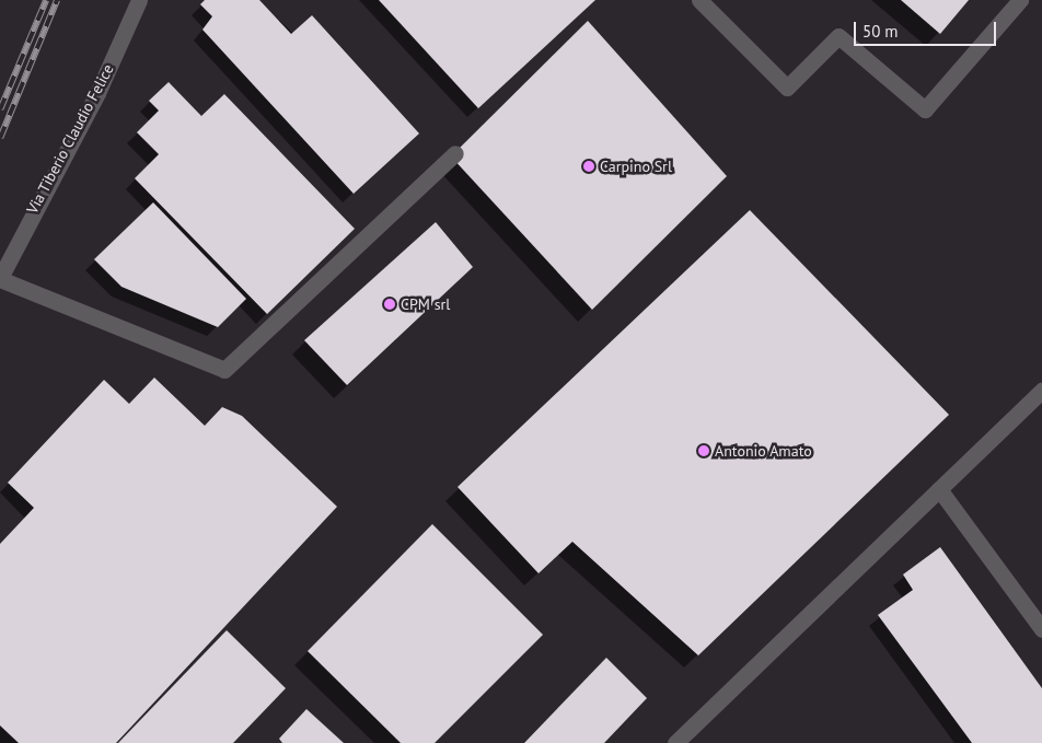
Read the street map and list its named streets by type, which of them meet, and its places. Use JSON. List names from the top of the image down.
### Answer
{
  "streets": {
    "street": ["Via Tiberio Claudio Felice"]
  },
  "places": ["Carpino Srl", "CPM srl", "Antonio Amato"],
  "scale_bar": "50 m"
}
